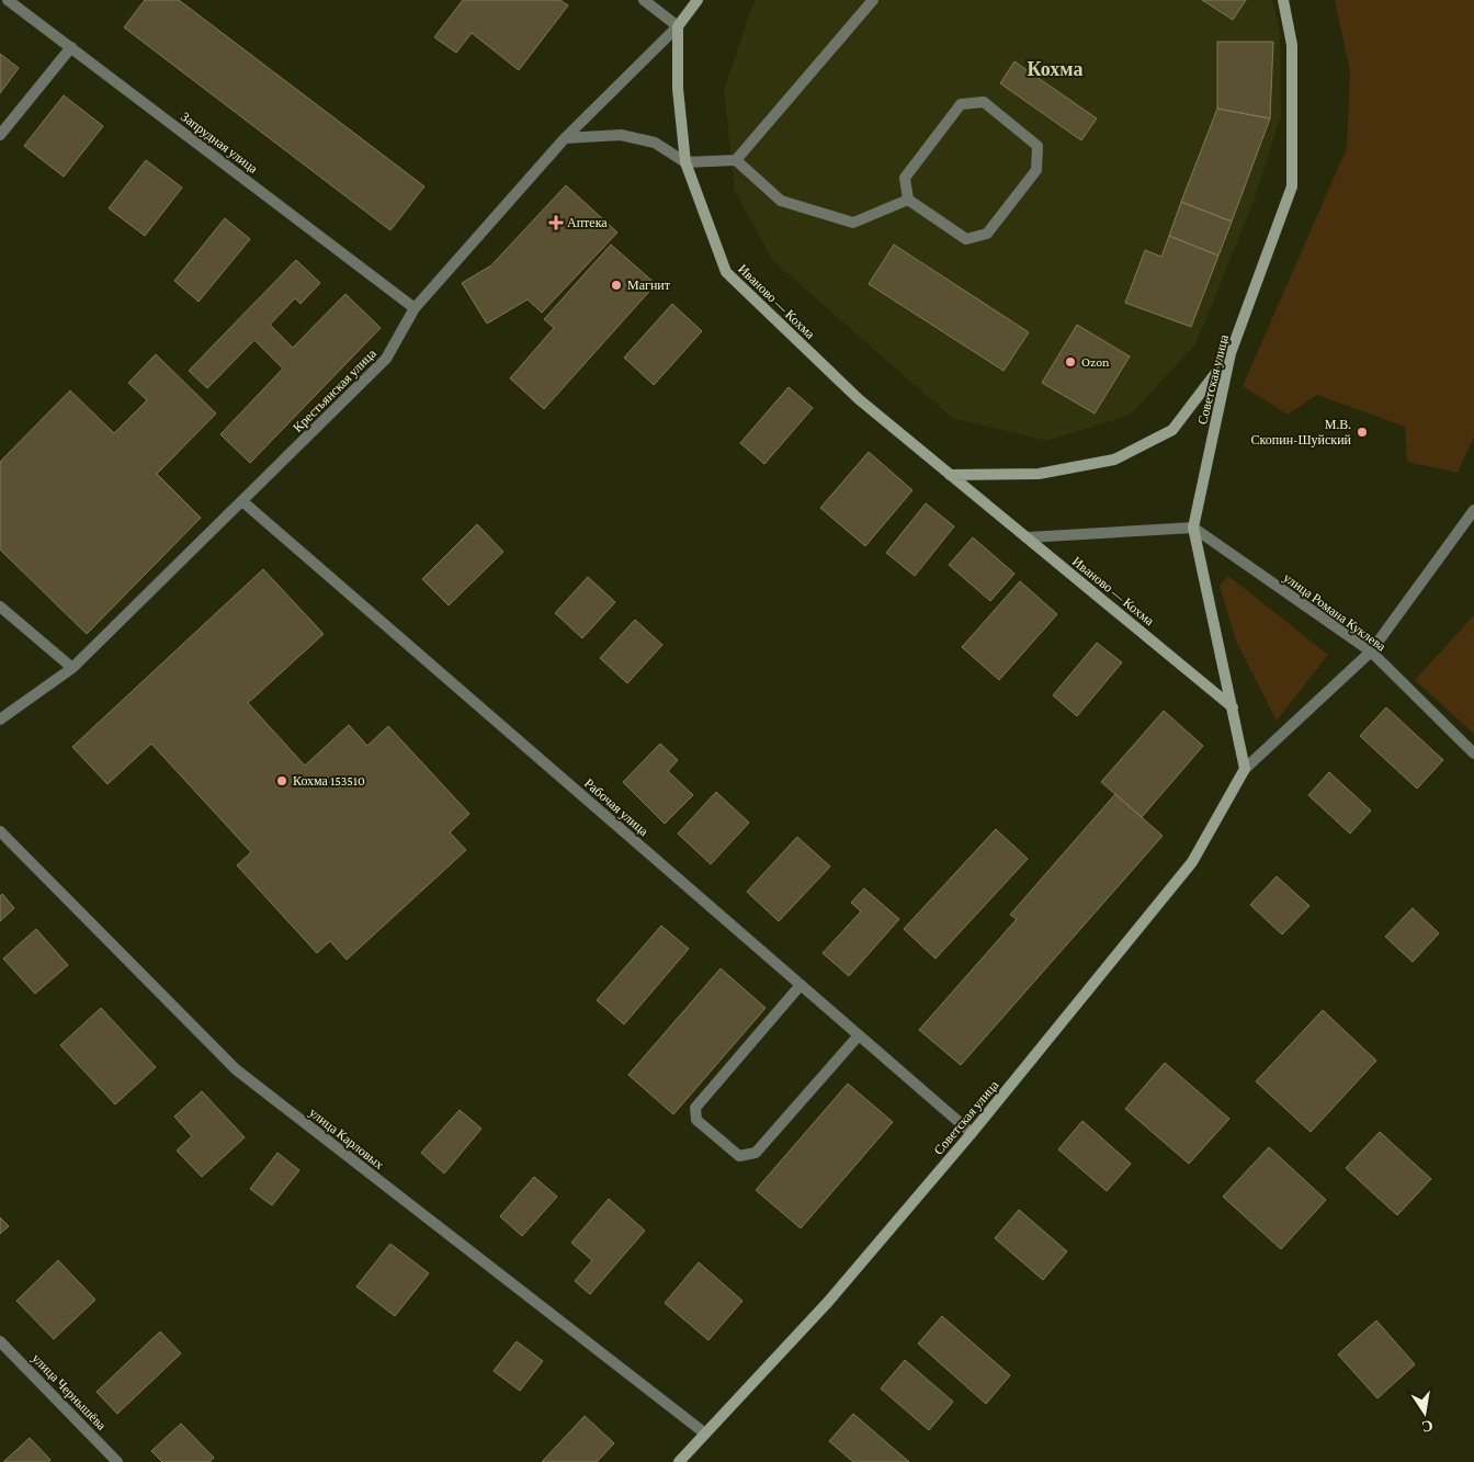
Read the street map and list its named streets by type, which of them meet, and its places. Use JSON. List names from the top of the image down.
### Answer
{
  "streets": {
    "main road": ["Иваново — Кохма", "Советская улица"],
    "street": [
      "Запрудная улица",
      "Крестьянская улица",
      "улица Романа Куклева",
      "Рабочая улица",
      "улица Карловых",
      "улица Чернышёва"
    ]
  },
  "crossings": [
    ["Запрудная улица", "Крестьянская улица"],
    ["Иваново — Кохма", "Советская улица"],
    ["Иваново — Кохма", "Крестьянская улица"],
    ["Советская улица", "улица Романа Куклева"],
    ["Советская улица", "Рабочая улица"],
    ["Советская улица", "улица Карловых"],
    ["Крестьянская улица", "Рабочая улица"]
  ],
  "districts": ["Кохма"],
  "places": {
    "health": ["Аптека"],
    "other": [
      "Магнит",
      "Ozon",
      "М.В. Скопин-Шуйский",
      "Кохма 153510"
    ]
  },
  "north": "bottom"
}
